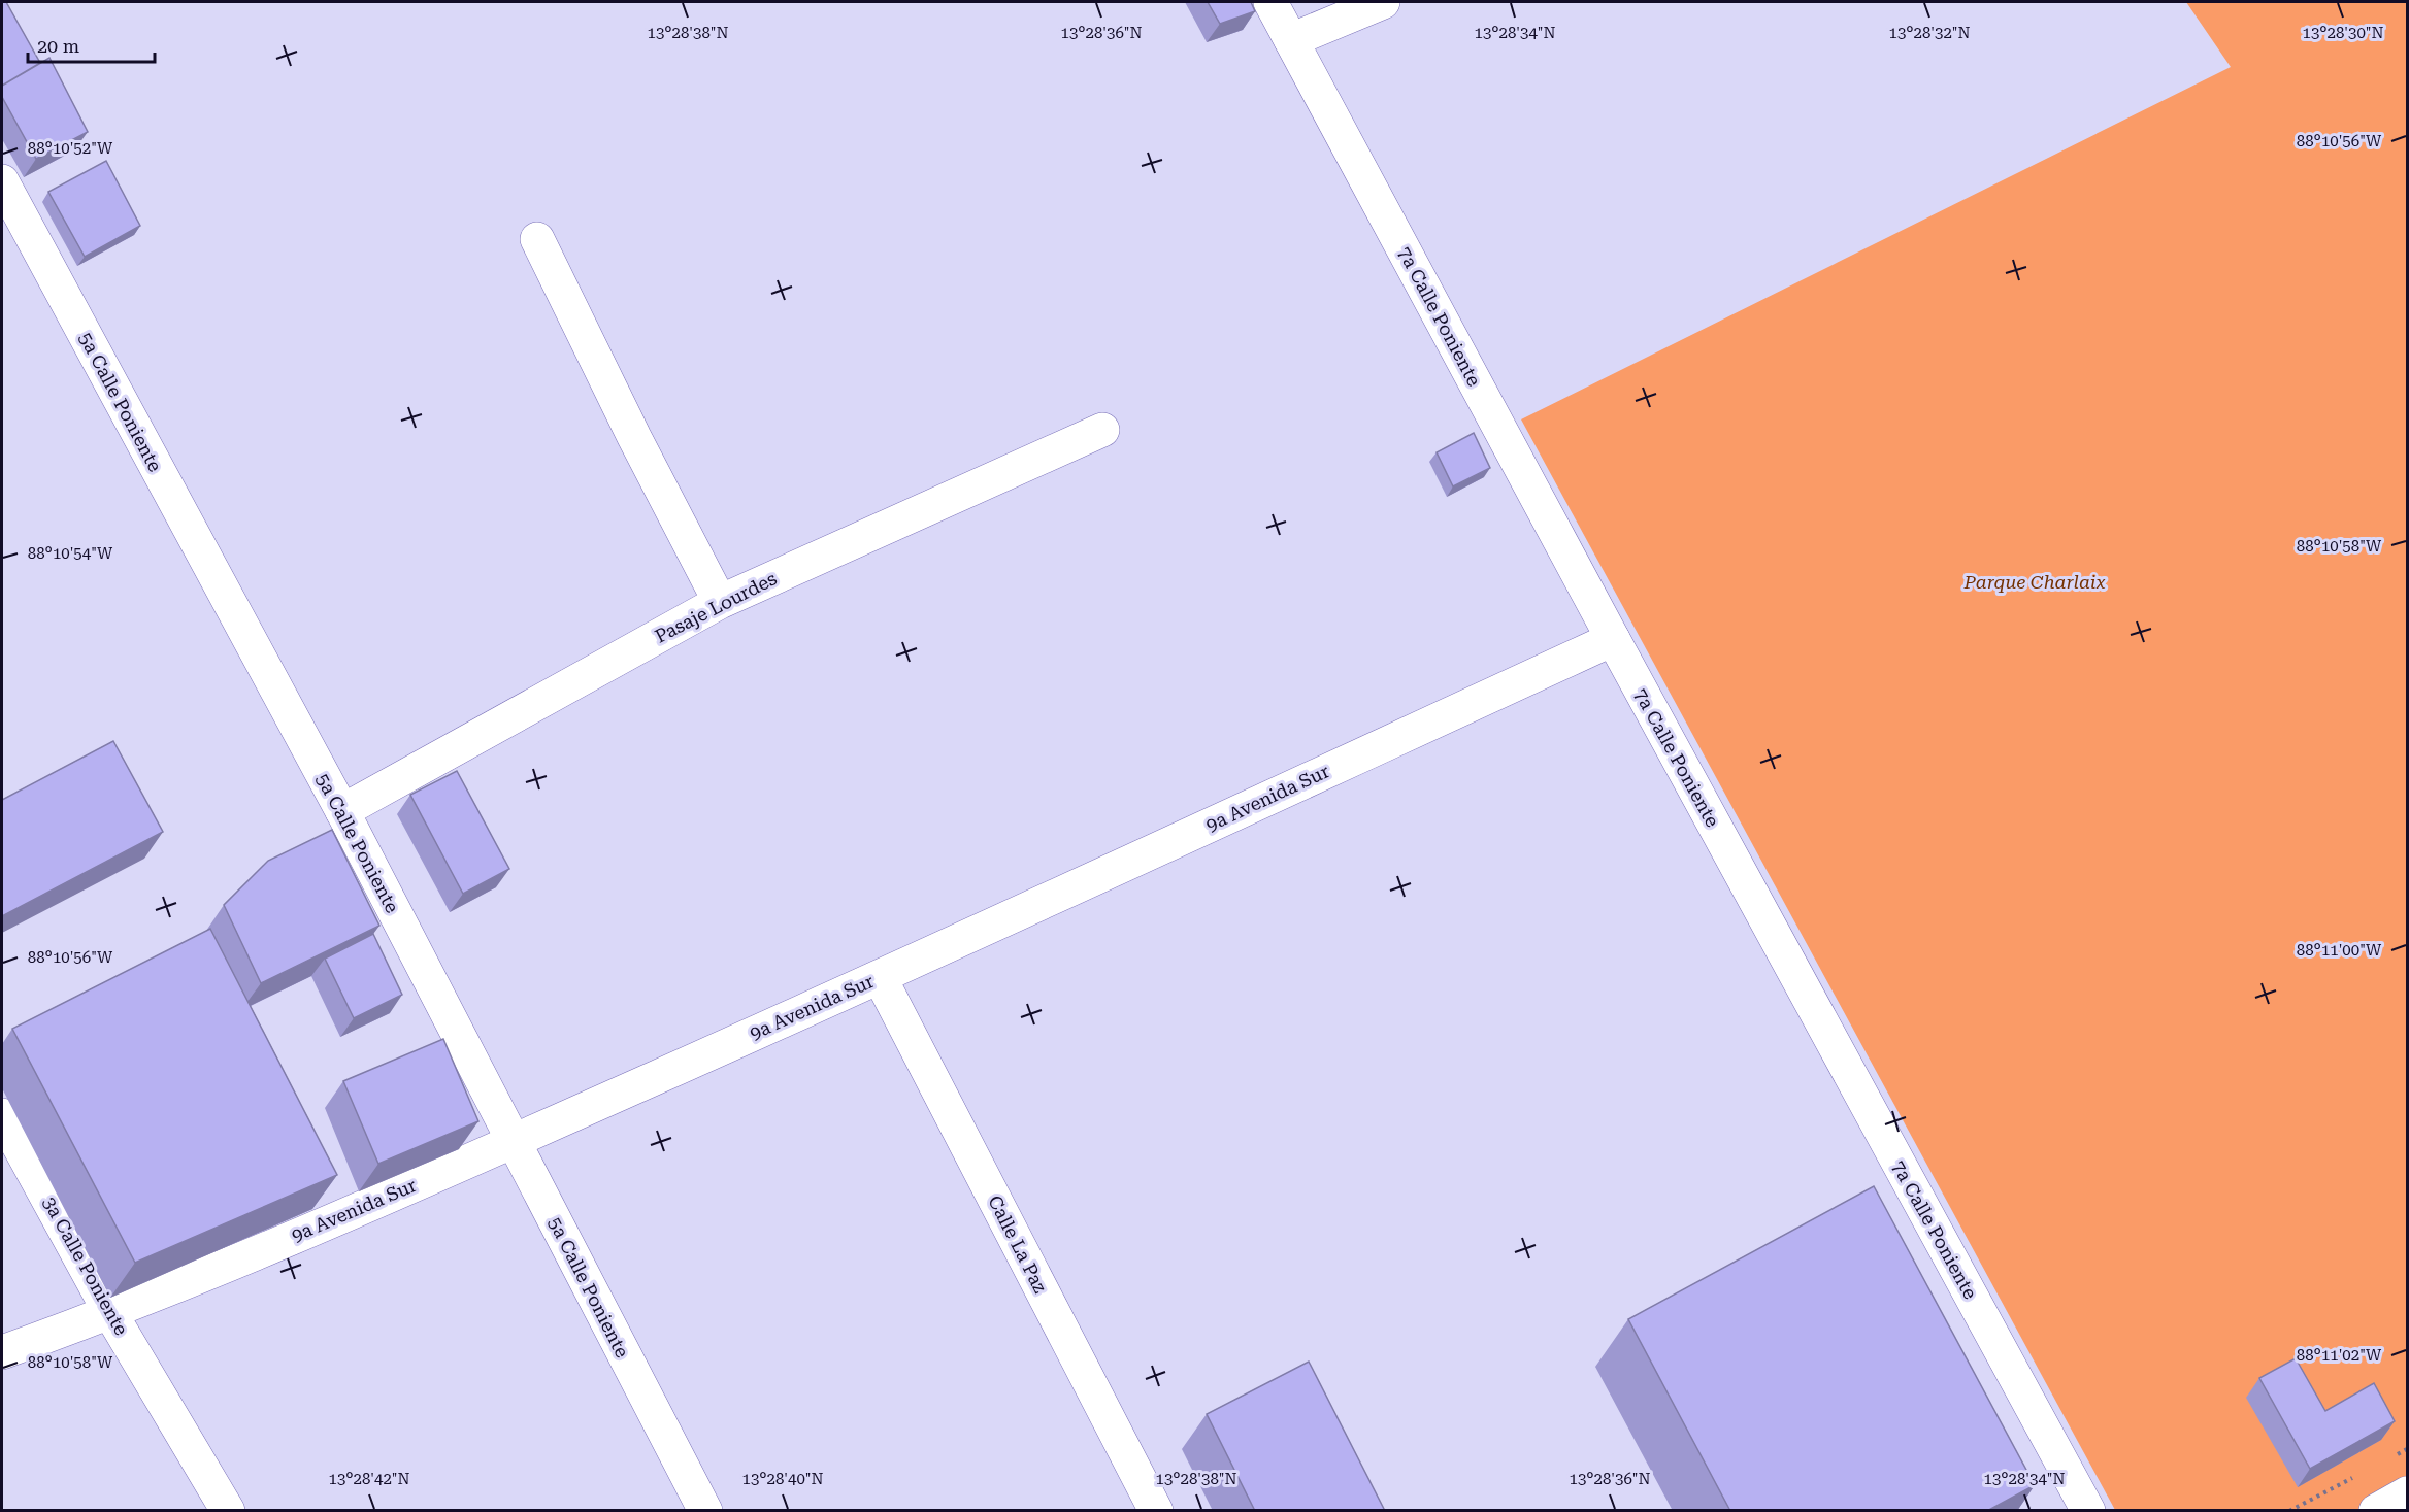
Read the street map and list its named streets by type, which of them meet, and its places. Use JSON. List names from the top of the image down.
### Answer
{
  "streets": {
    "main road": [
      "7a Calle Poniente",
      "5a Calle Poniente",
      "Pasaje Lourdes",
      "9a Avenida Sur",
      "Calle La Paz",
      "3a Calle Poniente"
    ]
  },
  "crossings": [
    ["7a Calle Poniente", "9a Avenida Sur"],
    ["5a Calle Poniente", "Pasaje Lourdes"],
    ["5a Calle Poniente", "9a Avenida Sur"],
    ["9a Avenida Sur", "Calle La Paz"],
    ["9a Avenida Sur", "3a Calle Poniente"]
  ],
  "parks": ["Parque Charlaix"],
  "scale_bar": "20 m",
  "coordinates": [
    "13°28'38\"N",
    "13°28'36\"N",
    "13°28'34\"N",
    "13°28'30\"N",
    "13°28'32\"N",
    "88°10'56\"W",
    "88°10'52\"W",
    "88°10'58\"W",
    "88°10'54\"W",
    "88°11'00\"W",
    "88°11'02\"W",
    "13°28'42\"N",
    "13°28'40\"N"
  ]
}
